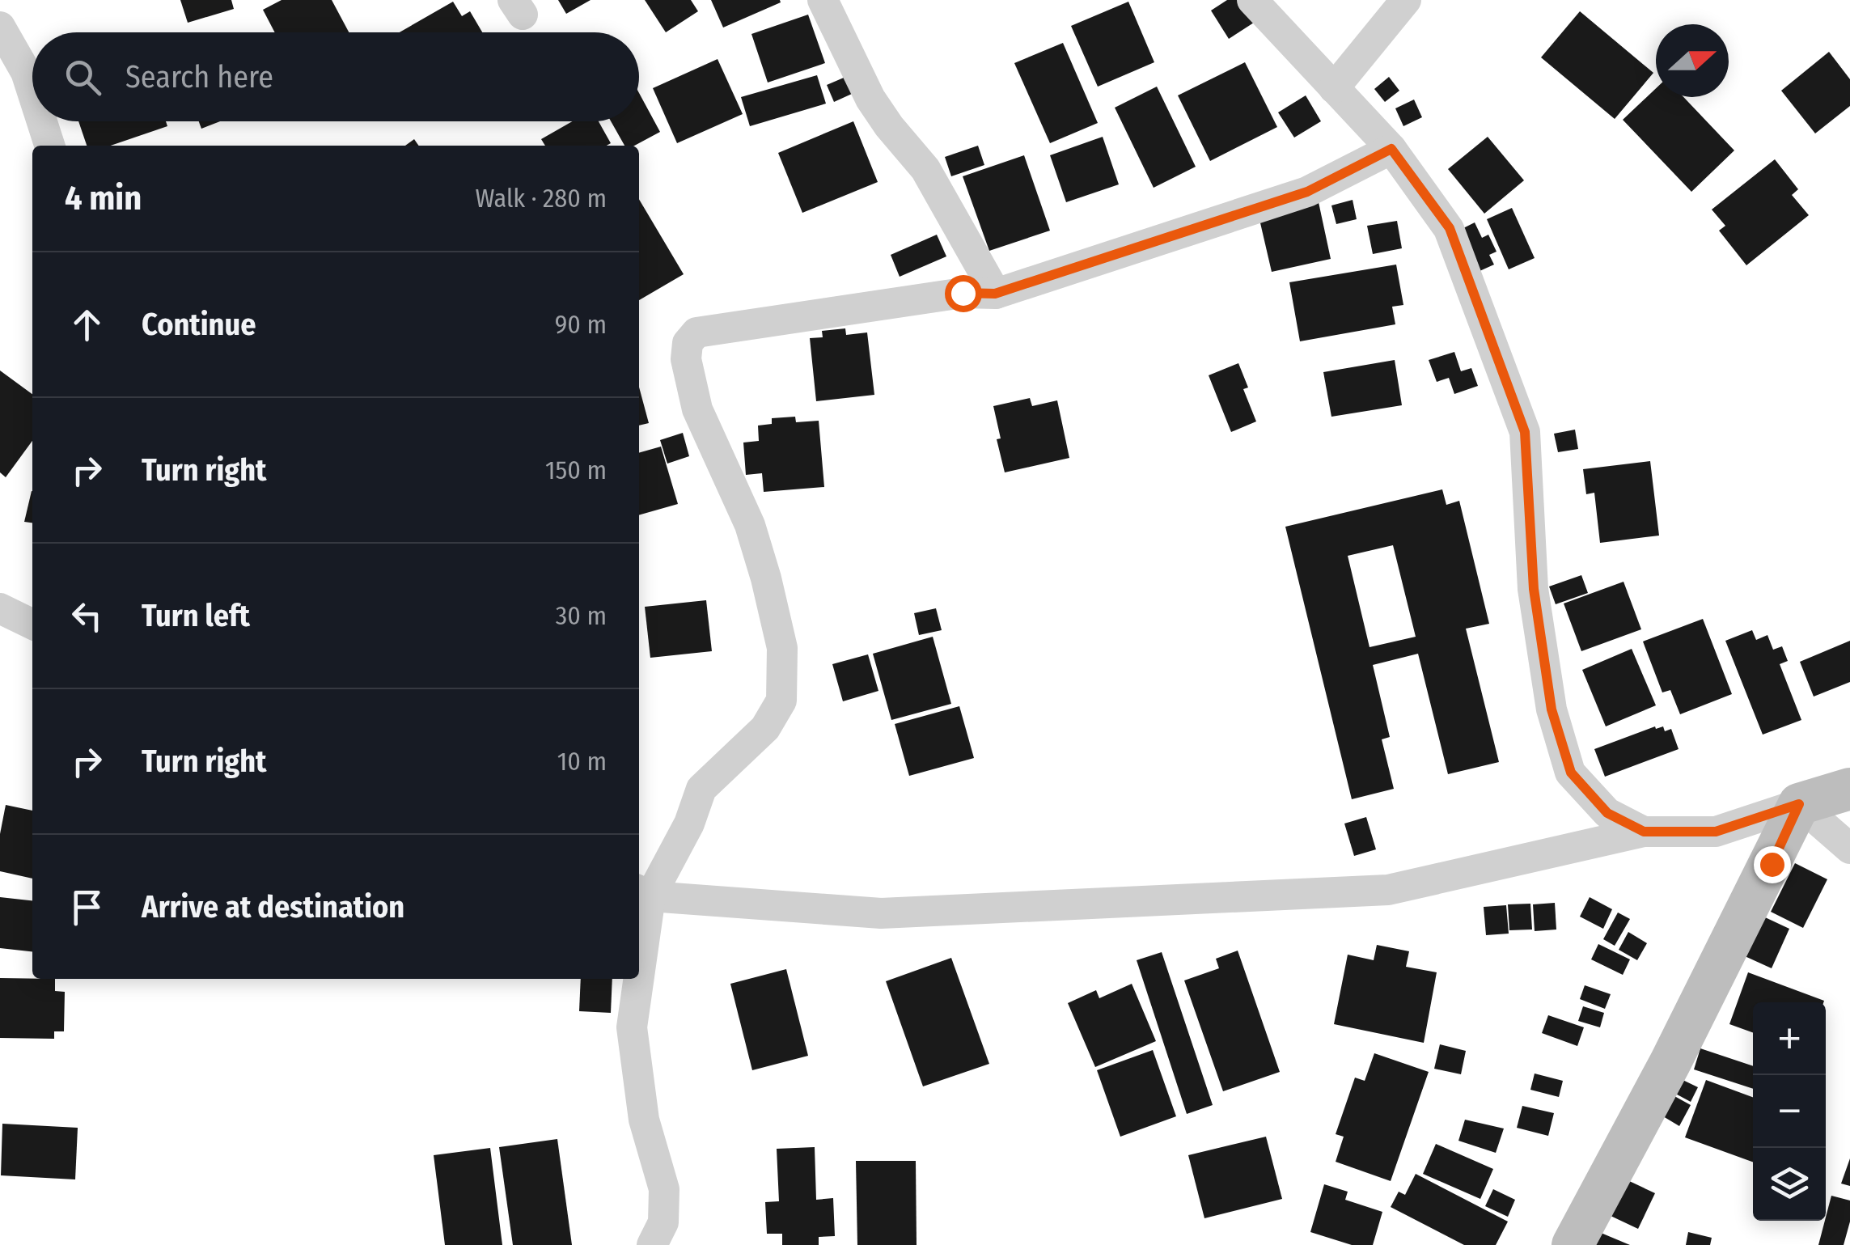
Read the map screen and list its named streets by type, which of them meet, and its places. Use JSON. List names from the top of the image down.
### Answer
{
  "north": "right",
  "page": {
    "search": "Search here",
    "heading": ["4 min", "Walk · 280 m"],
    "list": [
      ["Continue", "90 m"],
      ["Turn right", "150 m"],
      ["Turn left", "30 m"],
      ["Turn right", "10 m"],
      "Arrive at destination"
    ],
    "map_buttons": ["+", "−"]
  }
}
